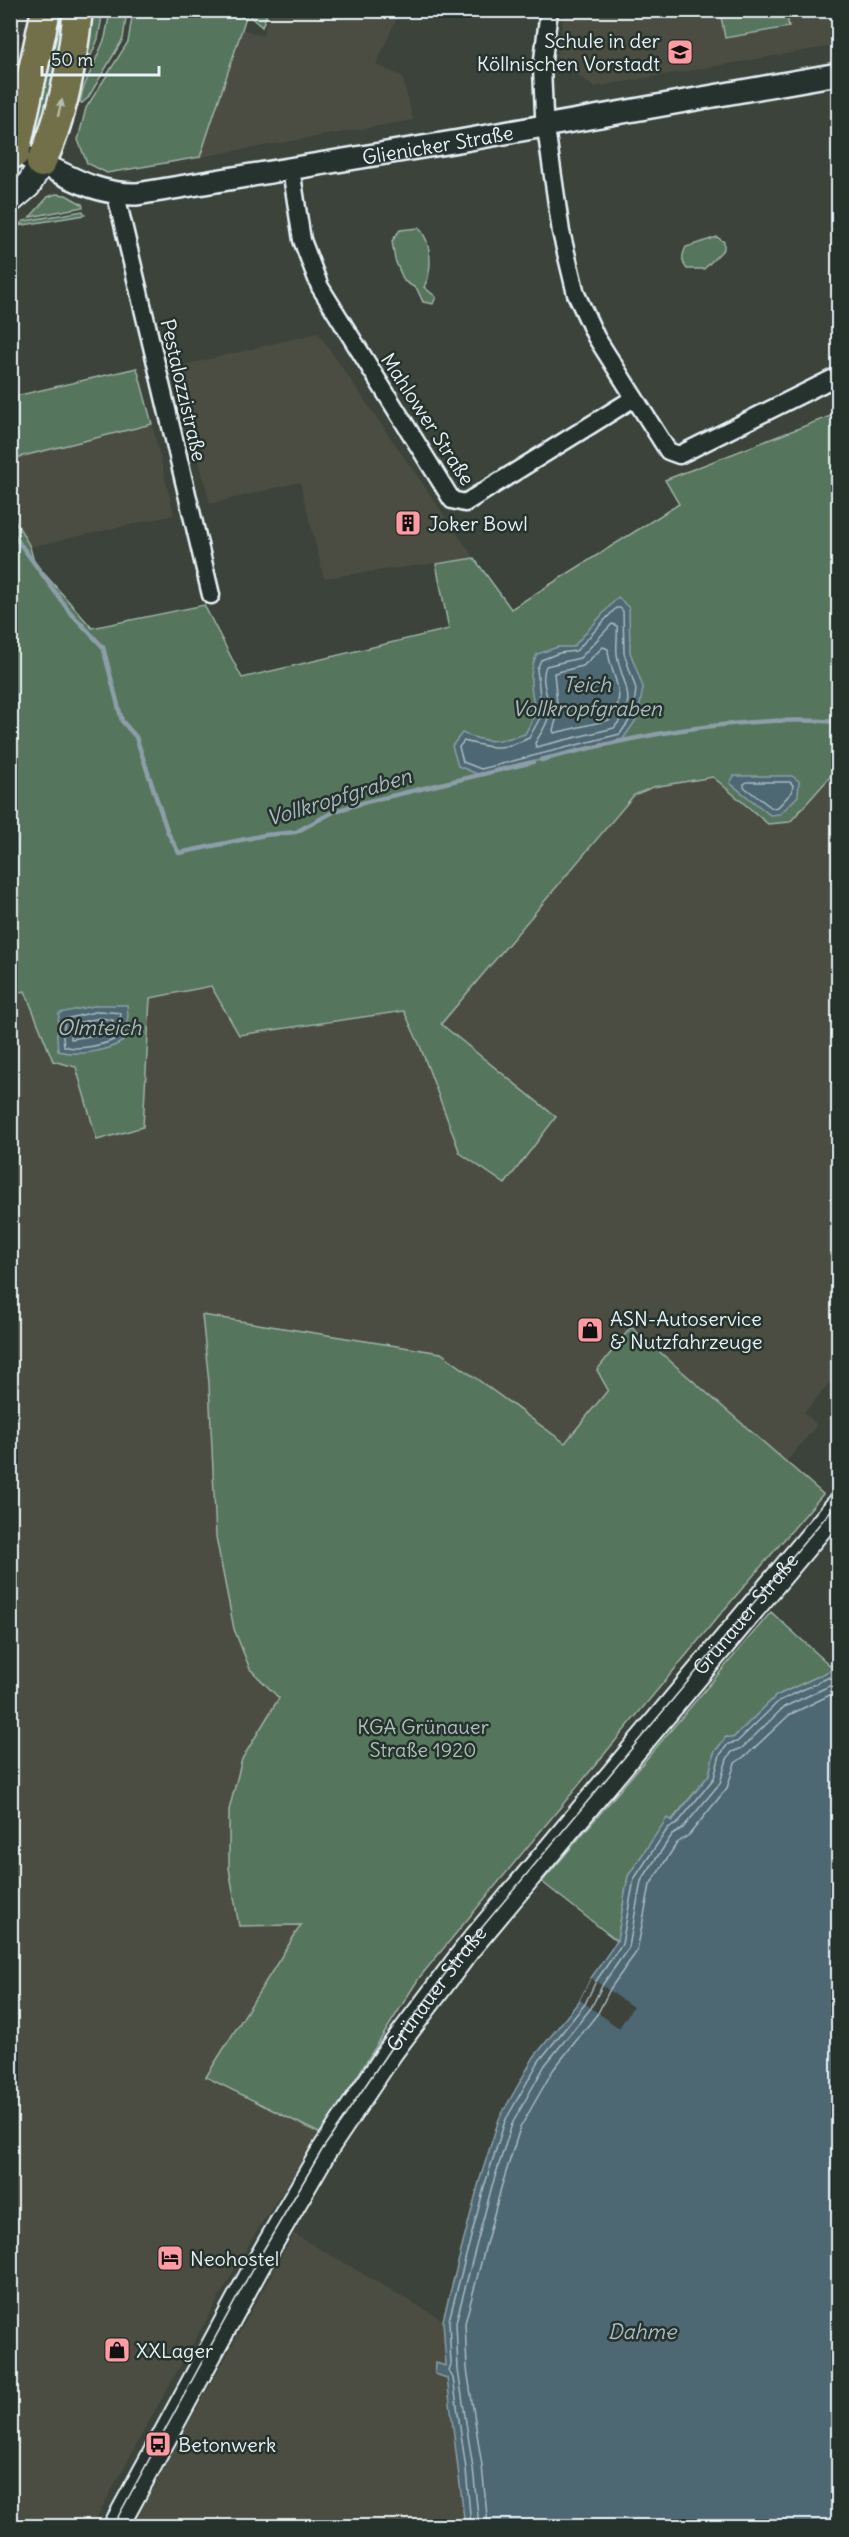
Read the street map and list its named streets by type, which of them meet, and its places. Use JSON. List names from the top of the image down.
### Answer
{
  "streets": {
    "main road": ["Grünauer Straße"],
    "street": ["Glienicker Straße", "Pestalozzistraße", "Mahlower Straße"]
  },
  "crossings": [
    ["Glienicker Straße", "Pestalozzistraße"],
    ["Glienicker Straße", "Mahlower Straße"]
  ],
  "water": [
    "Teich Vollkropfgraben",
    "Vollkropfgraben",
    "Olmteich",
    "Dahme"
  ],
  "parks": ["KGA Grünauer Straße 1920"],
  "places": {
    "school or university": ["Schule in der Köllnischen Vorstadt"],
    "building": ["Joker Bowl"],
    "shop": ["ASN-Autoservice & Nutzfahrzeuge", "XXLager"],
    "hotel": ["Neohostel"],
    "bus stop": ["Betonwerk"]
  },
  "scale_bar": "50 m"
}
